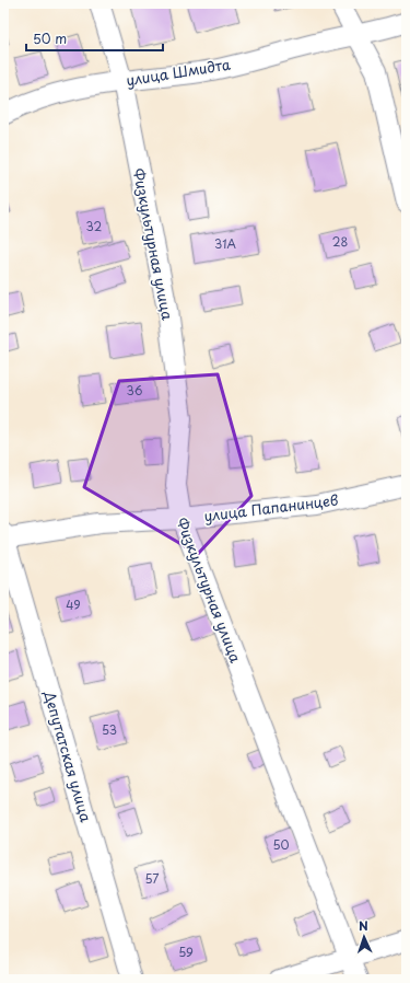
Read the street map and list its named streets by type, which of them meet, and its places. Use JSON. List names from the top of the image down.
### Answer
{
  "streets": {
    "street": [
      "улица Шмидта",
      "Физкультурная улица",
      "улица Папанинцев",
      "Депутатская улица"
    ]
  },
  "crossings": [
    ["улица Шмидта", "Физкультурная улица"],
    ["Физкультурная улица", "улица Папанинцев"],
    ["улица Папанинцев", "Депутатская улица"]
  ],
  "house_numbers": [
    "32",
    "28",
    "31А",
    "36",
    "49",
    "53",
    "50",
    "57",
    "59"
  ],
  "scale_bar": "50 m",
  "north": "top"
}
